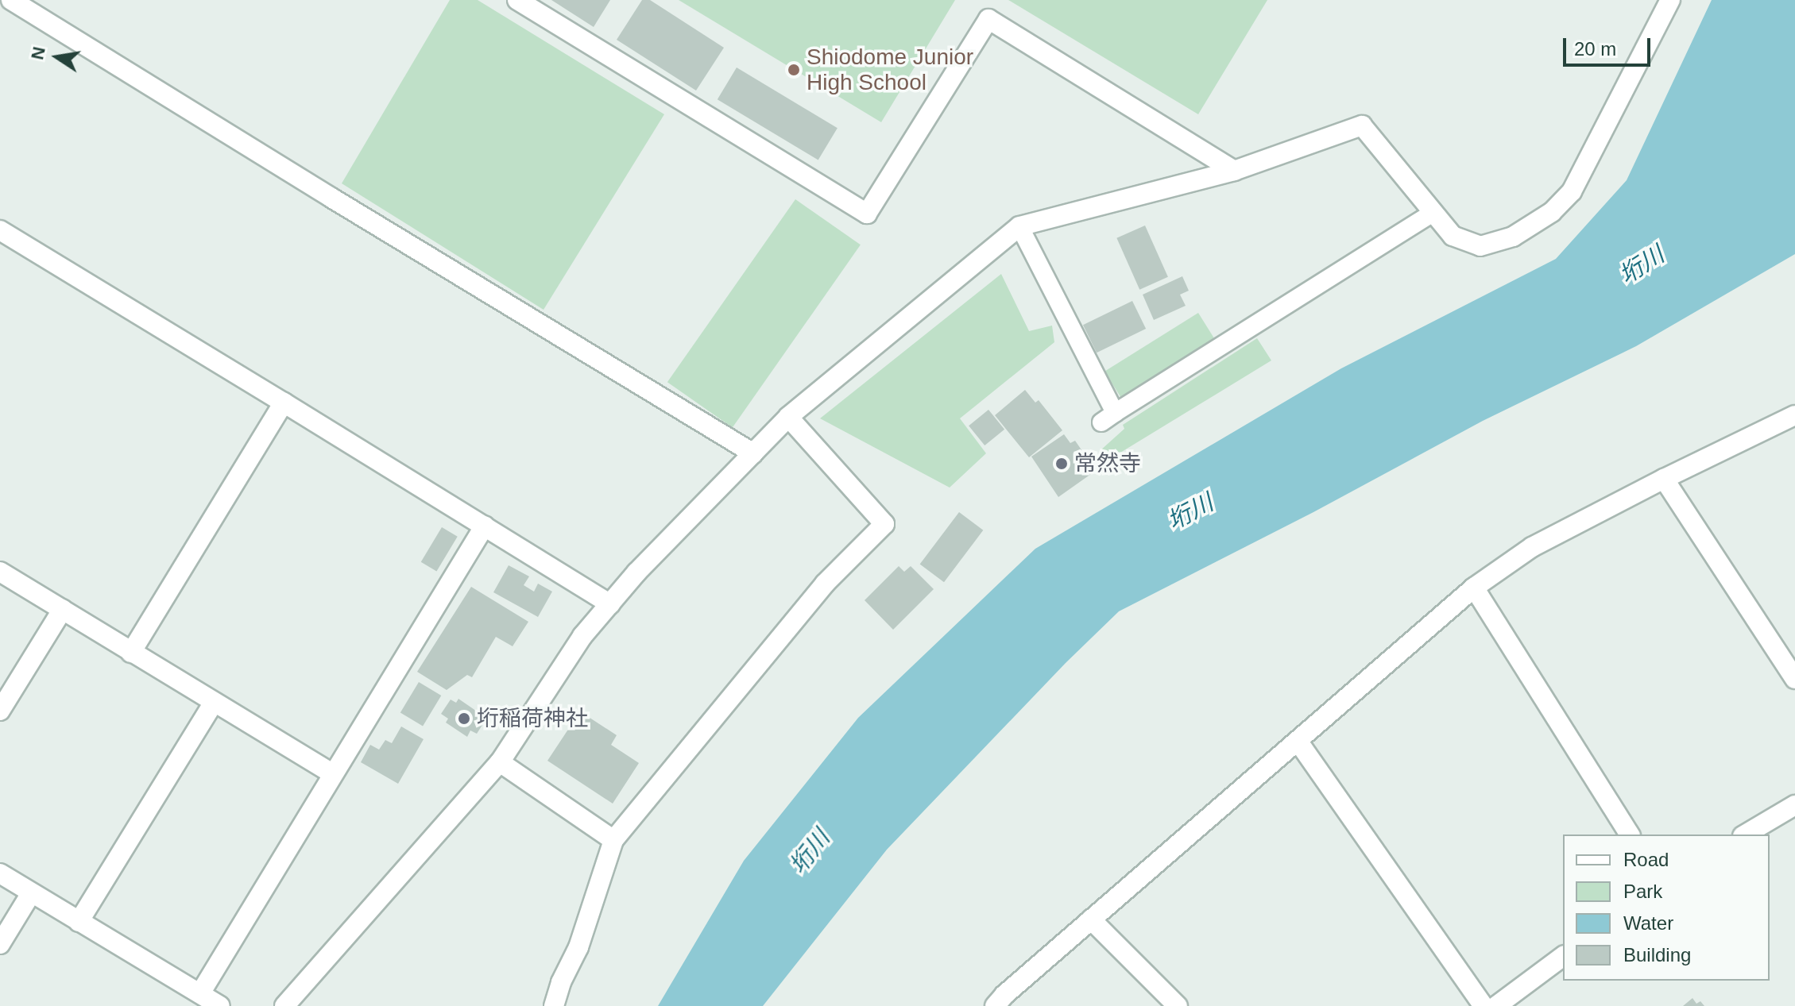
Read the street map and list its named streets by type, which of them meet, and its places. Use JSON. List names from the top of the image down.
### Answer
{
  "water": ["垳川"],
  "places": ["Shiodome Junior High School", "常然寺", "垳稲荷神社"],
  "legend": [
    "Road",
    "Park",
    "Water",
    "Building"
  ],
  "scale_bar": "20 m",
  "north": "left"
}
